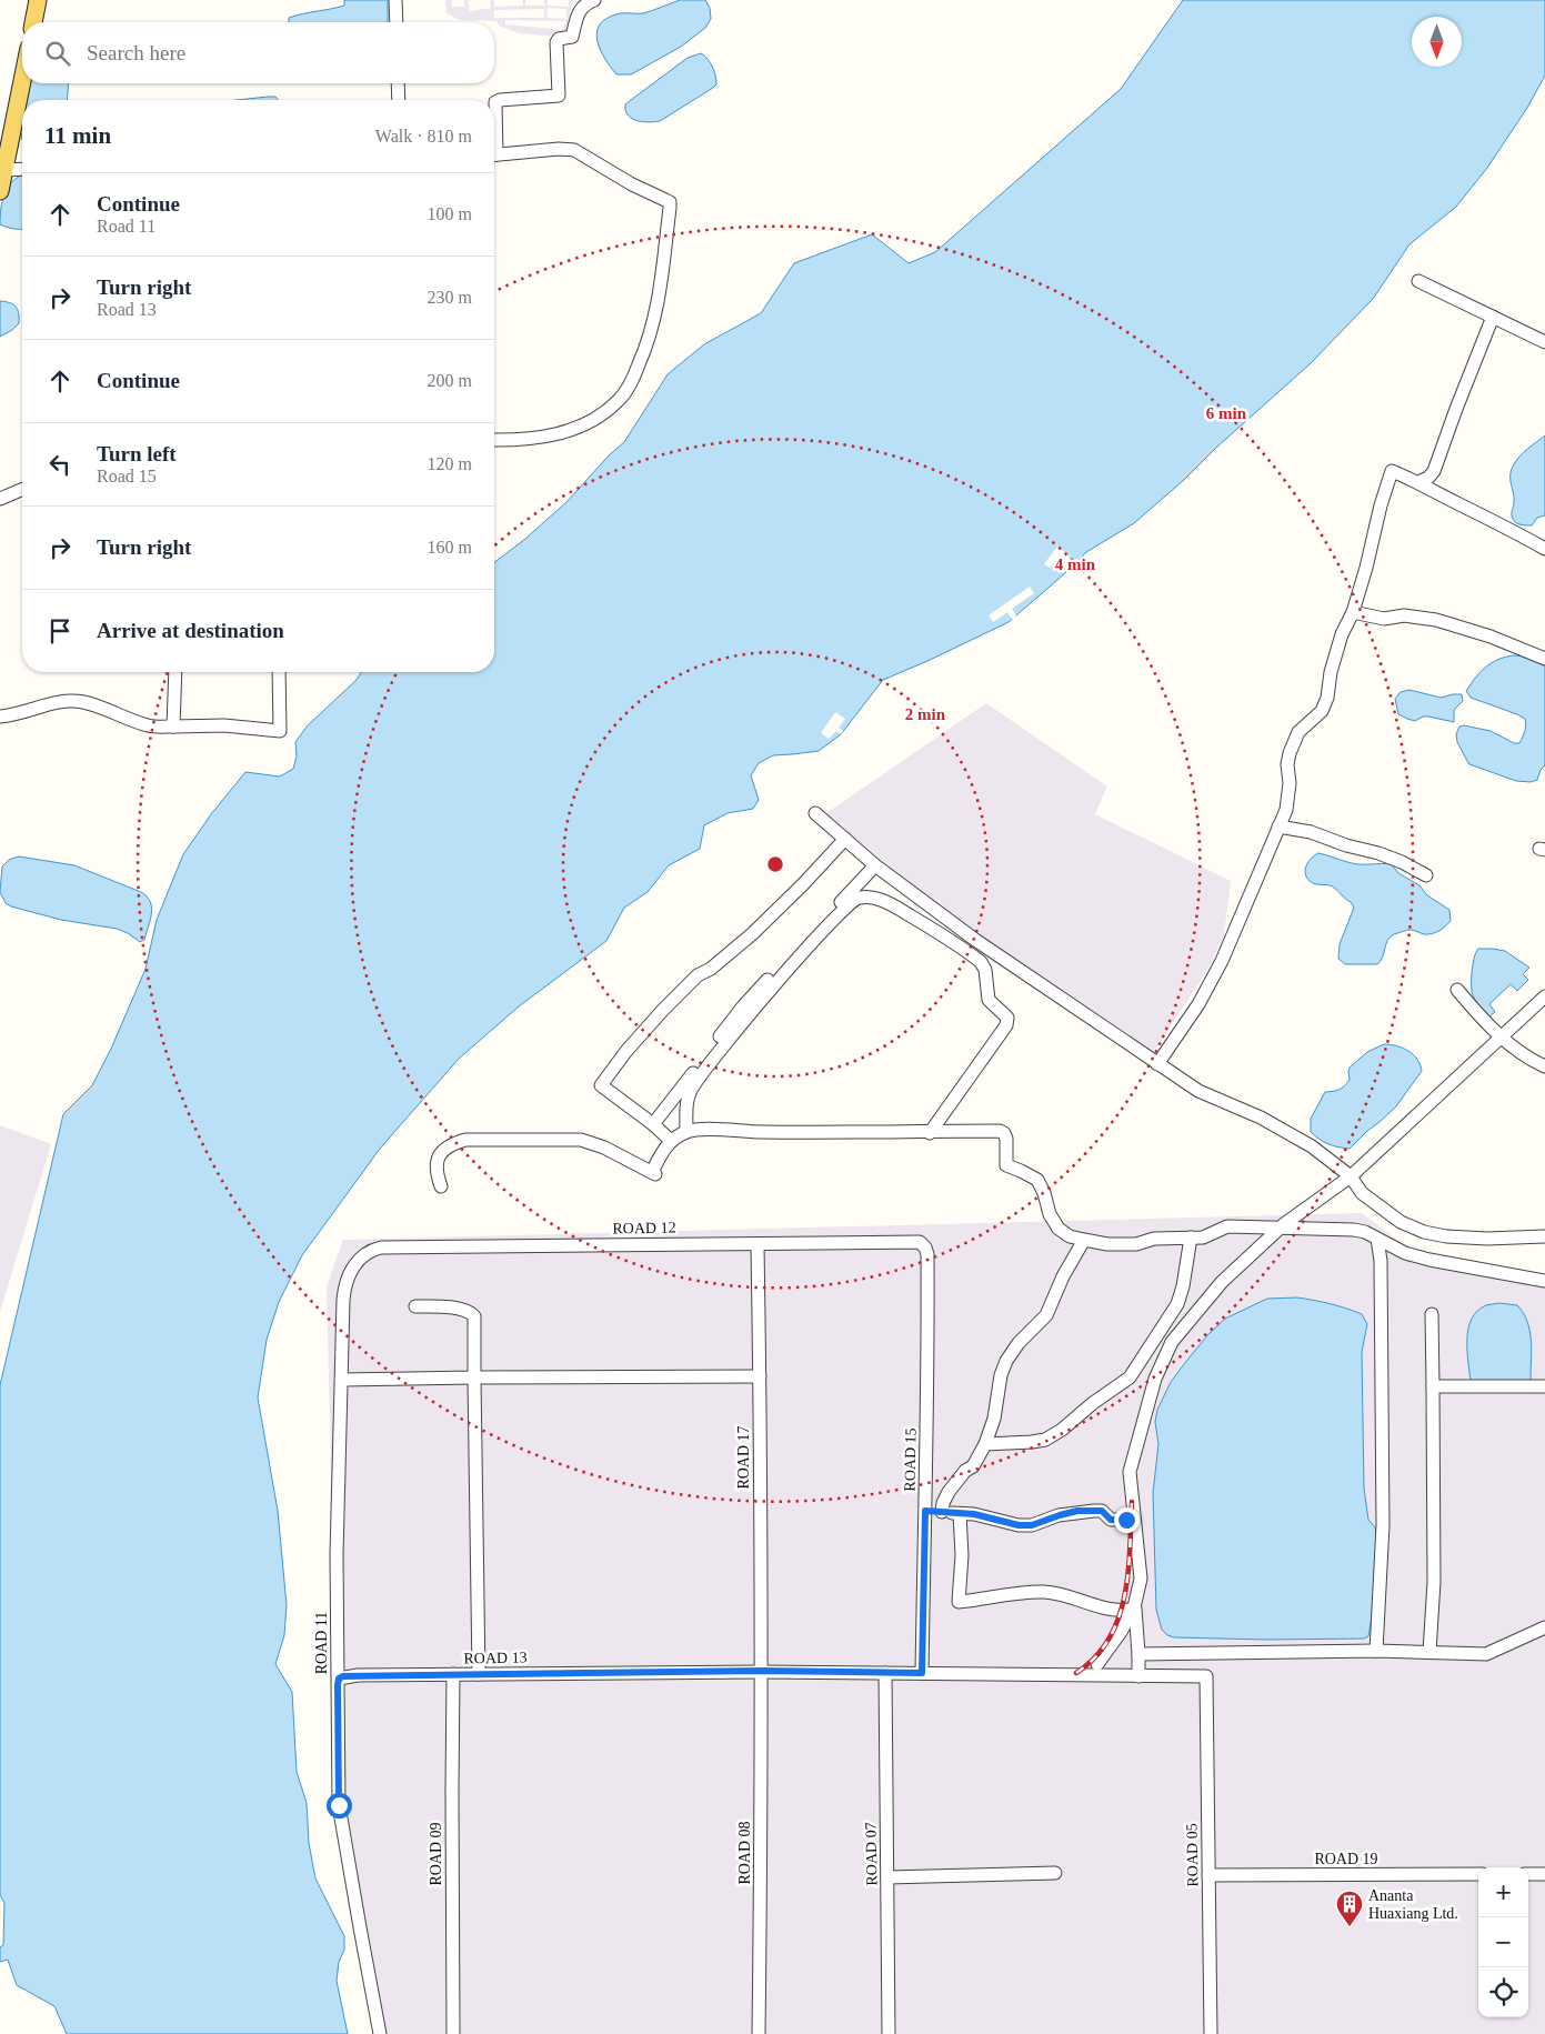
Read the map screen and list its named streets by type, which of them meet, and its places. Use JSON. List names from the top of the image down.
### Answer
{
  "streets": {
    "street": [
      "ROAD 12",
      "ROAD 17",
      "ROAD 15",
      "ROAD 11",
      "ROAD 13",
      "ROAD 08",
      "ROAD 09",
      "ROAD 07",
      "ROAD 05",
      "ROAD 19"
    ]
  },
  "crossings": [
    ["ROAD 12", "ROAD 17"],
    ["ROAD 12", "ROAD 15"],
    ["ROAD 12", "ROAD 11"],
    ["ROAD 17", "ROAD 13"],
    ["ROAD 17", "ROAD 08"],
    ["ROAD 15", "ROAD 13"],
    ["ROAD 11", "ROAD 13"],
    ["ROAD 13", "ROAD 08"],
    ["ROAD 13", "ROAD 09"],
    ["ROAD 13", "ROAD 07"],
    ["ROAD 13", "ROAD 05"],
    ["ROAD 05", "ROAD 19"]
  ],
  "places": {
    "building": ["Ananta Huaxiang Ltd."]
  },
  "north": "bottom",
  "page": {
    "search": "Search here",
    "heading": ["11 min", "Walk · 810 m"],
    "list": [
      ["Continue", "Road 11", "100 m"],
      ["Turn right", "Road 13", "230 m"],
      ["Continue", "200 m"],
      ["Turn left", "Road 15", "120 m"],
      ["Turn right", "160 m"],
      "Arrive at destination"
    ],
    "map_buttons": ["+", "−"]
  },
  "rings": ["6 min", "4 min", "2 min"]
}
